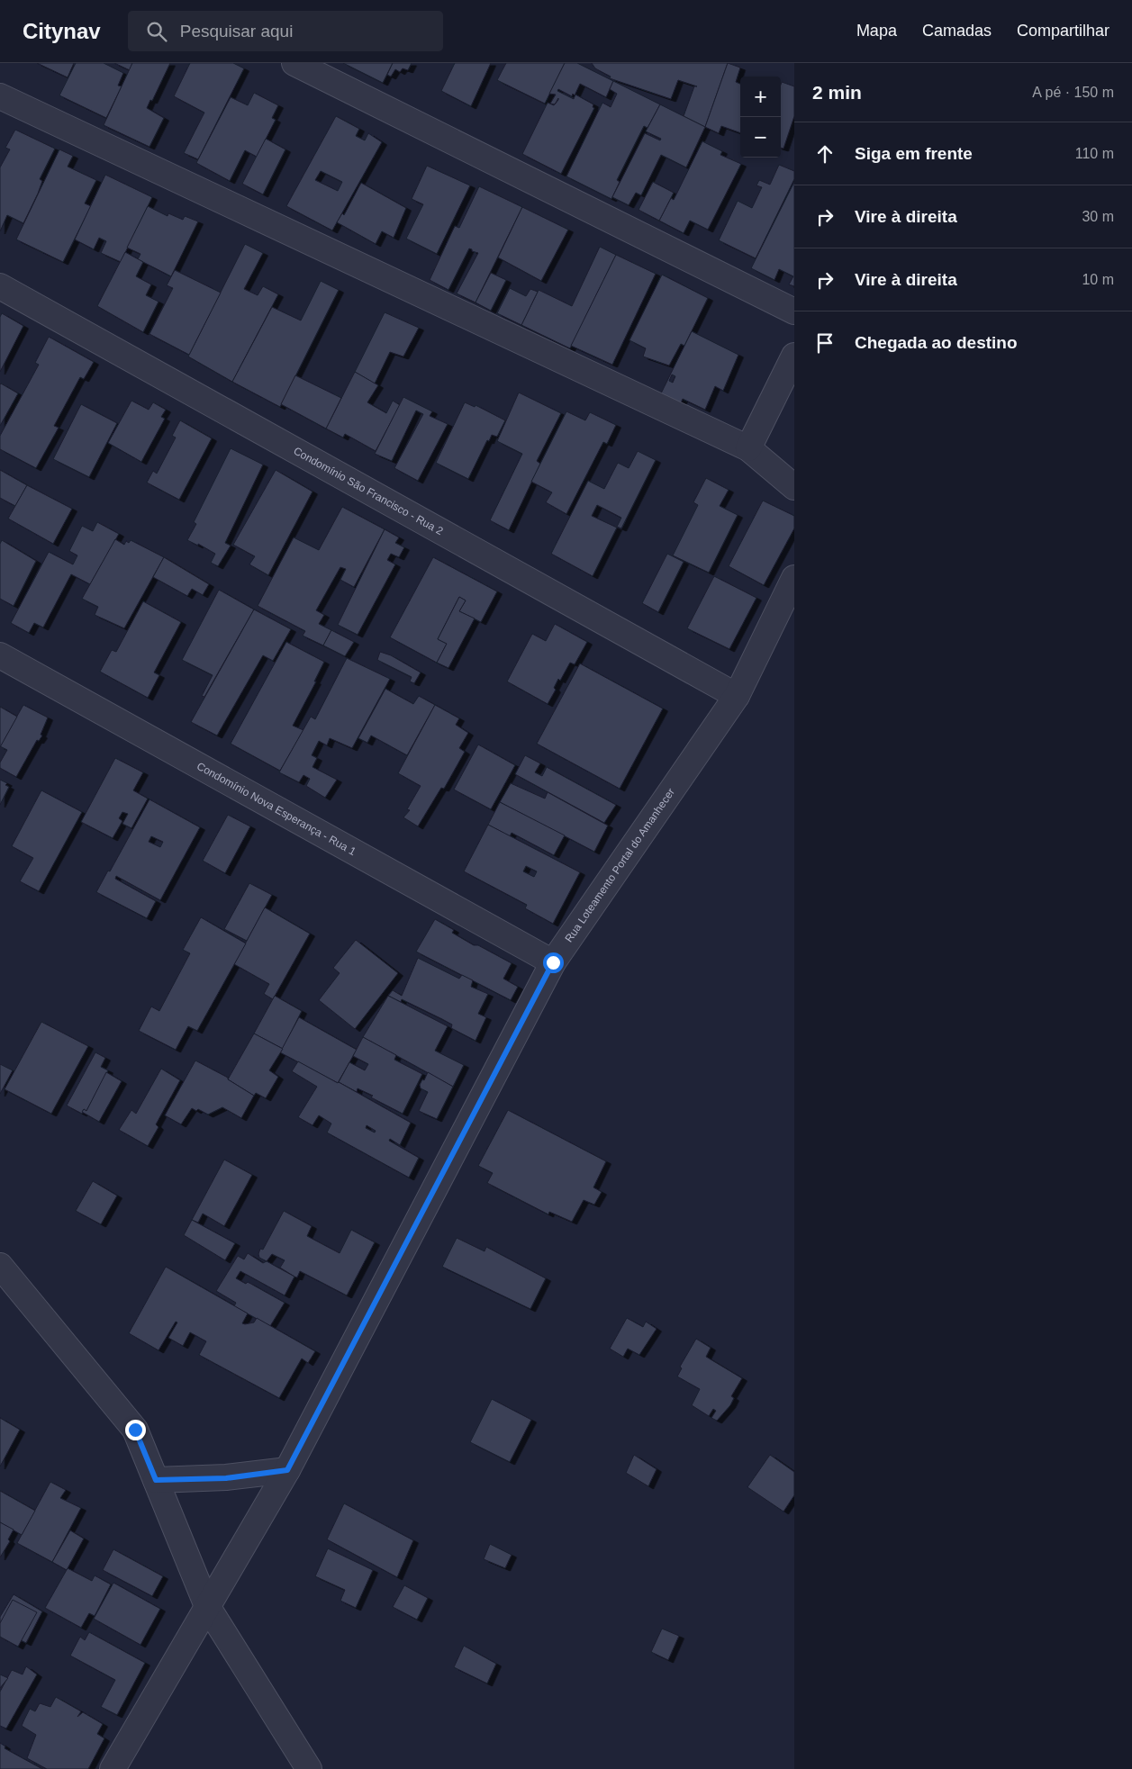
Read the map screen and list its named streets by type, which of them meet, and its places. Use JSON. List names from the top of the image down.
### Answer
{
  "streets": {
    "street": ["Condomínio São Francisco - Rua 2", "Condomínio Nova Esperança - Rua 1", "Rua Loteamento Portal do Amanhecer"]
  },
  "crossings": [
    ["Condomínio São Francisco - Rua 2", "Rua Loteamento Portal do Amanhecer"],
    ["Condomínio Nova Esperança - Rua 1", "Rua Loteamento Portal do Amanhecer"]
  ],
  "page": {
    "header": "Citynav",
    "search": "Pesquisar aqui",
    "nav": ["Mapa", "Camadas", "Compartilhar"],
    "heading": ["2 min", "A pé · 150 m"],
    "map_buttons": ["+", "−"],
    "list": [
      ["Siga em frente", "110 m"],
      ["Vire à direita", "30 m"],
      ["Vire à direita", "10 m"],
      "Chegada ao destino"
    ]
  }
}
